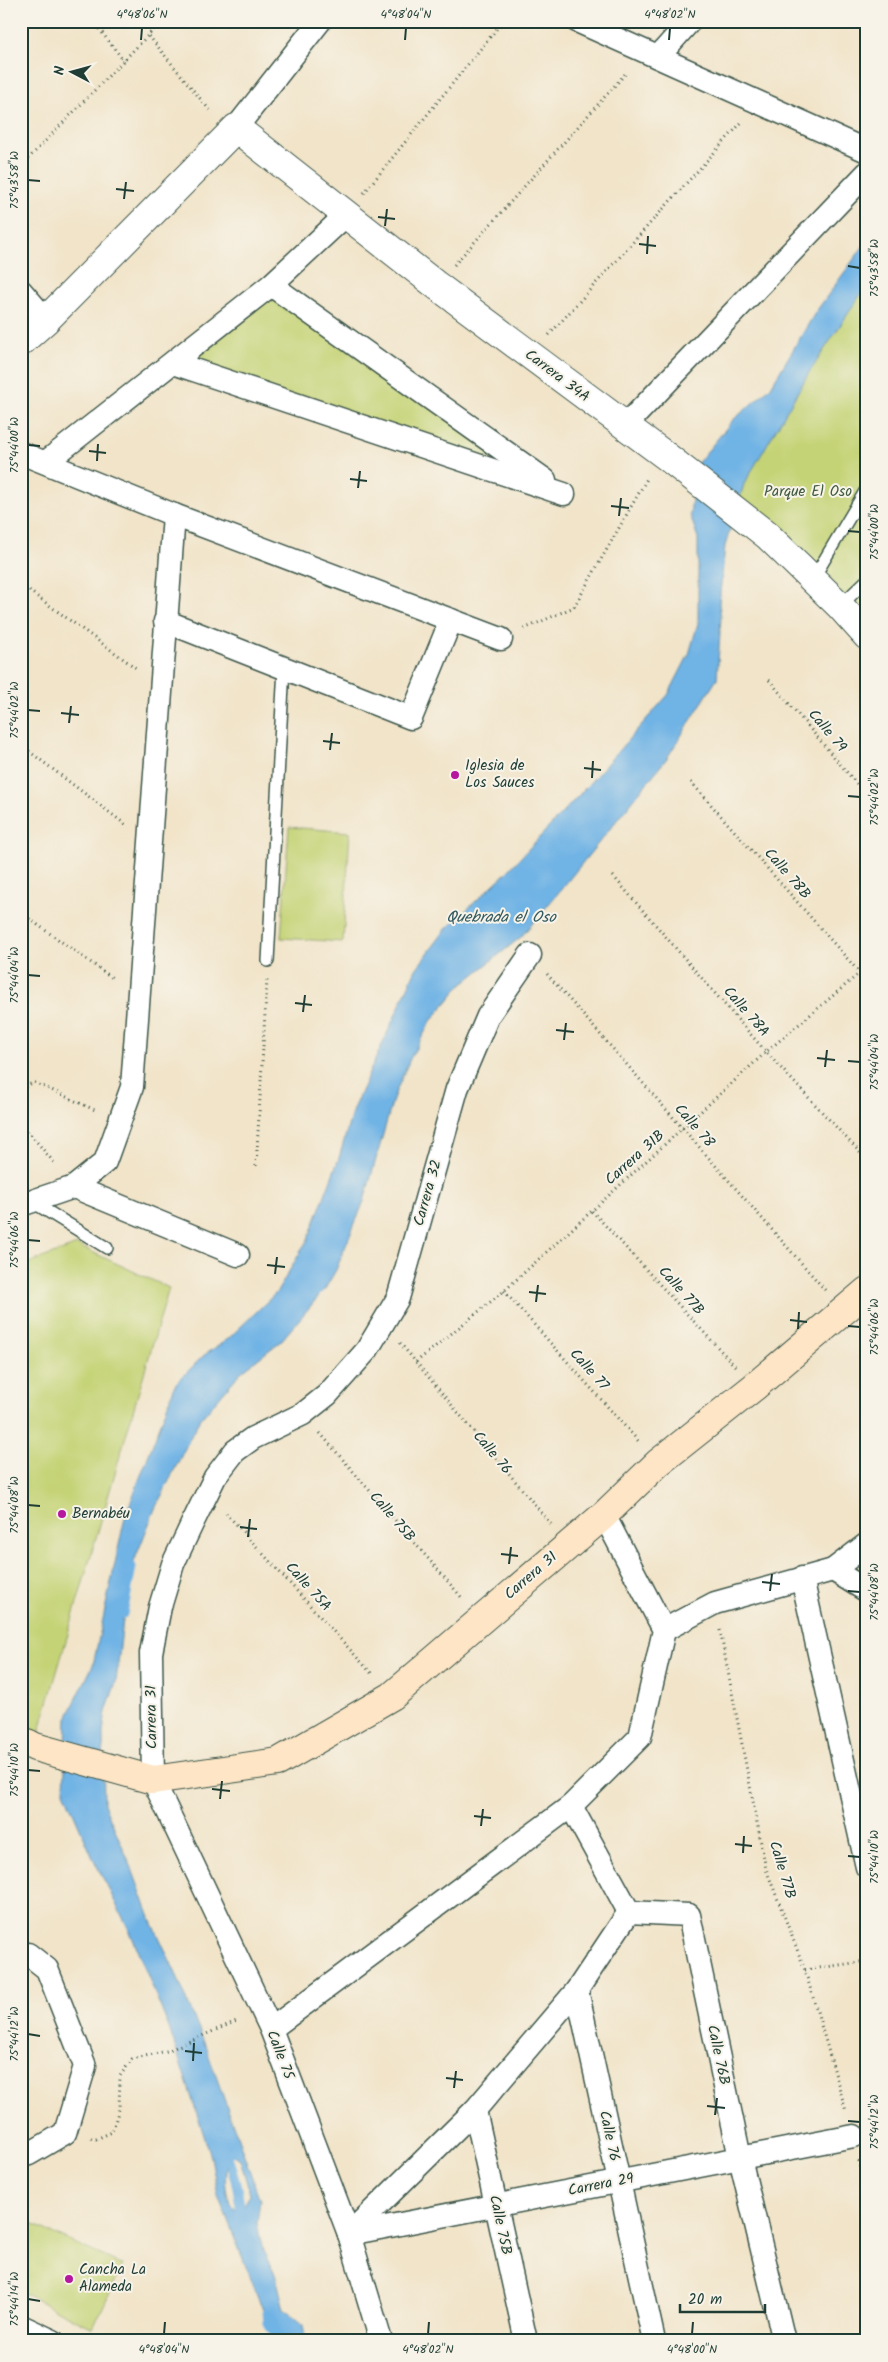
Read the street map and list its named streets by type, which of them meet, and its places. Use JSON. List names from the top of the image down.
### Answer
{
  "streets": {
    "main road": ["Carrera 31"],
    "street": [
      "Carrera 34A",
      "Carrera 32",
      "Calle 76",
      "Calle 75B",
      "Calle 75",
      "Calle 76B",
      "Carrera 29"
    ],
    "path": [
      "Calle 79",
      "Calle 78B",
      "Calle 78A",
      "Calle 78",
      "Carrera 31B",
      "Calle 77B",
      "Calle 77",
      "Calle 75A"
    ]
  },
  "crossings": [
    ["Calle 78B", "Carrera 31B"],
    ["Calle 78A", "Carrera 31B"],
    ["Calle 78", "Carrera 31B"],
    ["Calle 78", "Carrera 32"],
    ["Calle 78", "Carrera 31"],
    ["Carrera 31B", "Calle 77B"],
    ["Carrera 31B", "Calle 77"],
    ["Carrera 31B", "Calle 76"],
    ["Carrera 32", "Calle 75B"],
    ["Carrera 32", "Carrera 31"],
    ["Calle 77B", "Carrera 31"],
    ["Calle 77B", "Carrera 29"],
    ["Calle 77", "Carrera 31"],
    ["Calle 76", "Carrera 31"],
    ["Calle 76", "Carrera 29"],
    ["Calle 75B", "Carrera 31"],
    ["Calle 75B", "Carrera 29"],
    ["Carrera 31", "Calle 75A"],
    ["Carrera 31", "Calle 75"],
    ["Calle 75", "Carrera 29"],
    ["Calle 76B", "Carrera 29"]
  ],
  "water": ["Quebrada el Oso"],
  "parks": ["Parque El Oso"],
  "places": ["Iglesia de Los Sauces", "Bernabéu", "Cancha La Alameda"],
  "scale_bar": "20 m",
  "north": "left",
  "coordinates": [
    "4°48'06\"N",
    "4°48'04\"N",
    "4°48'02\"N",
    "75°43'58\"W",
    "75°44'00\"W",
    "75°44'02\"W",
    "75°44'04\"W",
    "75°44'06\"W",
    "75°44'08\"W",
    "75°44'10\"W",
    "75°44'12\"W",
    "75°44'14\"W",
    "4°48'00\"N"
  ]
}
